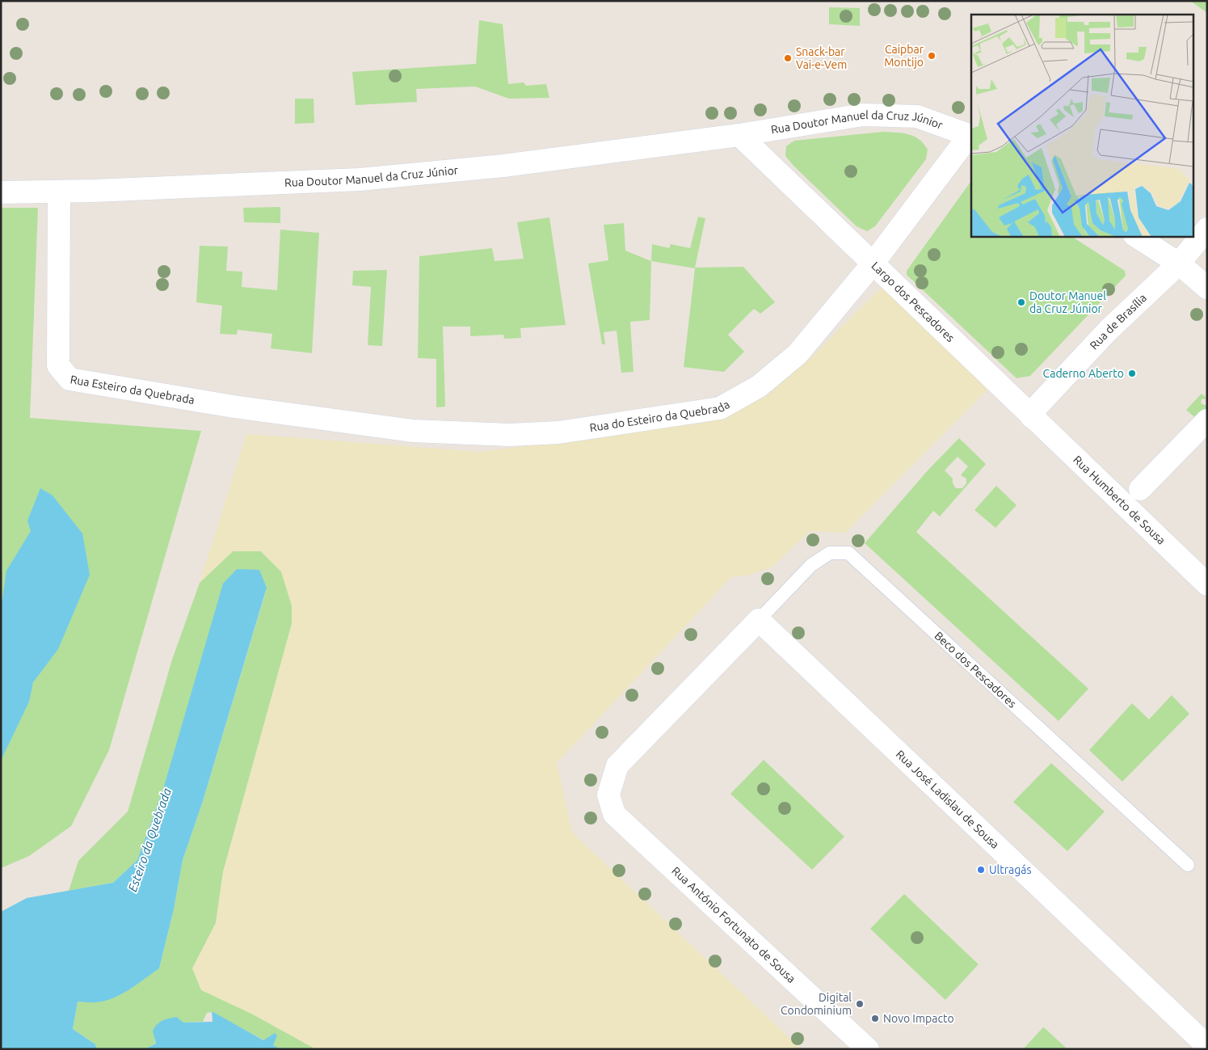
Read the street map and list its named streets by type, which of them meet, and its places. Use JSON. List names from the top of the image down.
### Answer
{
  "streets": {
    "street": [
      "Rua Doutor Manuel da Cruz Júnior",
      "Largo dos Pescadores",
      "Rua de Brasília",
      "Rua Esteiro da Quebrada",
      "Rua do Esteiro da Quebrada",
      "Rua Humberto de Sousa",
      "Rua José Ladislau de Sousa",
      "Rua António Fortunato de Sousa"
    ],
    "lane": ["Beco dos Pescadores"]
  },
  "crossings": [
    ["Rua Doutor Manuel da Cruz Júnior", "Largo dos Pescadores"],
    ["Rua Doutor Manuel da Cruz Júnior", "Rua Esteiro da Quebrada"],
    ["Largo dos Pescadores", "Rua de Brasília"],
    ["Largo dos Pescadores", "Rua do Esteiro da Quebrada"],
    ["Largo dos Pescadores", "Rua Humberto de Sousa"],
    ["Rua de Brasília", "Rua Humberto de Sousa"],
    ["Rua Esteiro da Quebrada", "Rua do Esteiro da Quebrada"],
    ["Beco dos Pescadores", "Rua José Ladislau de Sousa"],
    ["Beco dos Pescadores", "Rua António Fortunato de Sousa"],
    ["Rua José Ladislau de Sousa", "Rua António Fortunato de Sousa"]
  ],
  "water": ["Esteiro da Quebrada"],
  "places": [
    "Caipbar Montijo",
    "Snack-bar Vai-e-Vem",
    "Doutor Manuel da Cruz Júnior",
    "Caderno Aberto",
    "Ultragás",
    "Digital Condominium",
    "Novo Impacto"
  ]
}
